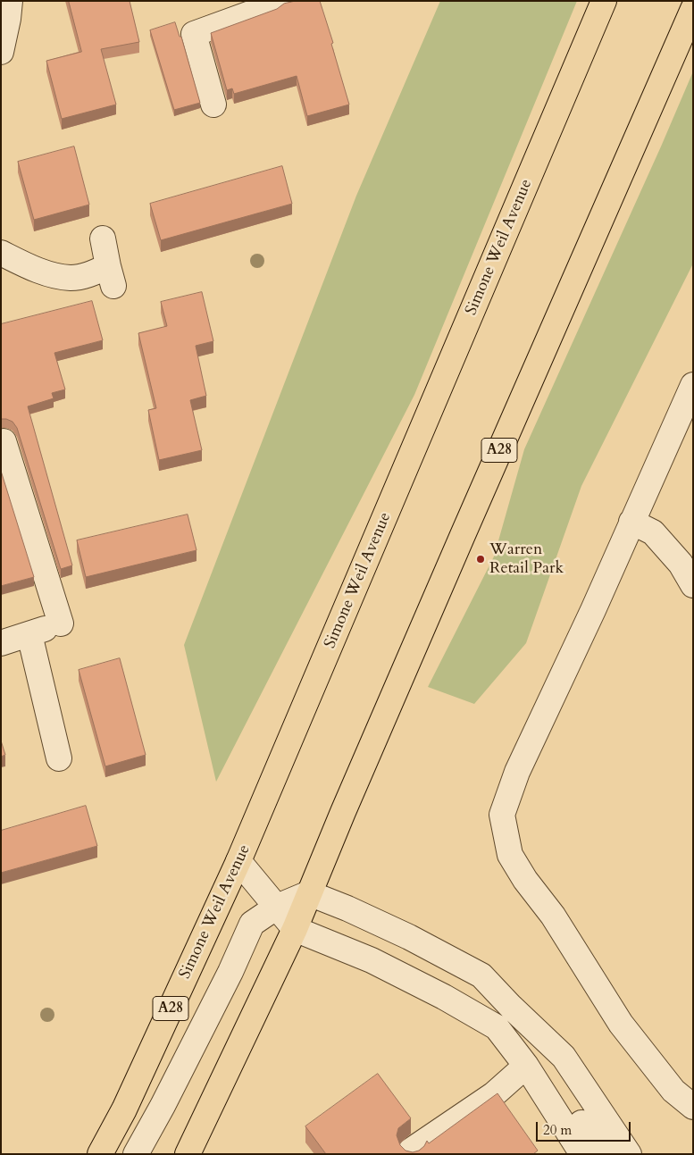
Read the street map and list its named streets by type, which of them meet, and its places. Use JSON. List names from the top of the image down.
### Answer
{
  "streets": {
    "highway": ["Simone Weil Avenue", "A28"]
  },
  "places": ["Warren Retail Park"],
  "scale_bar": "20 m"
}
